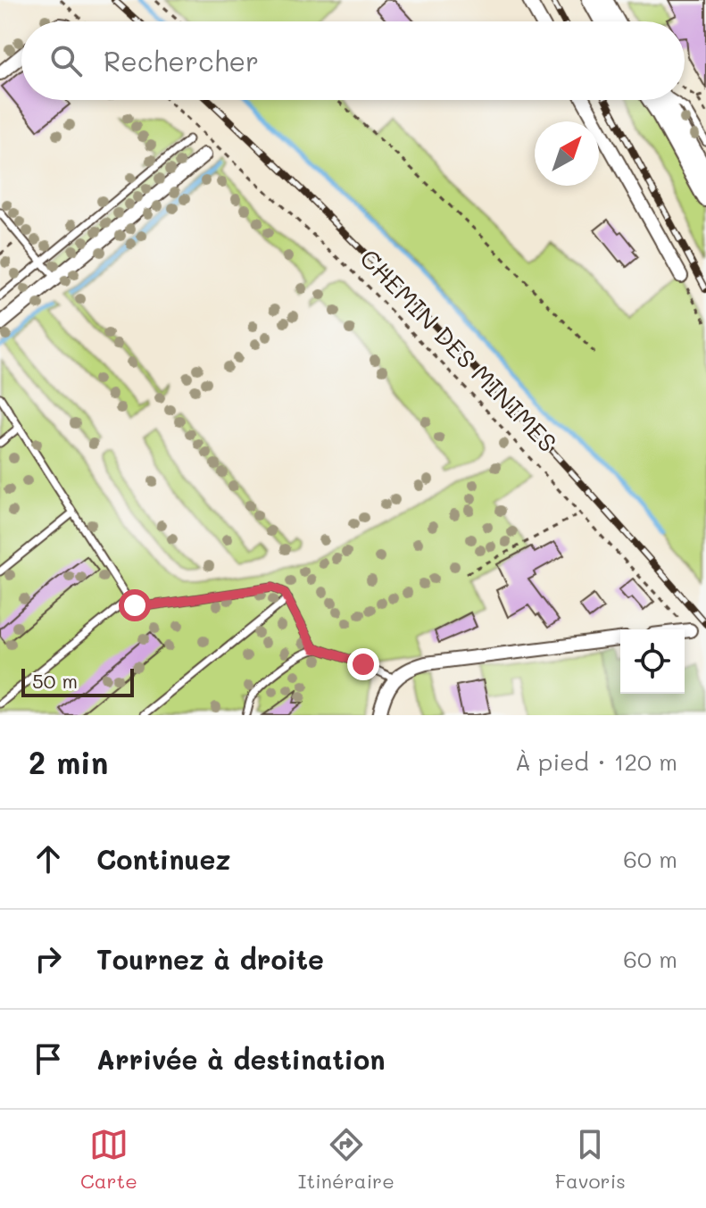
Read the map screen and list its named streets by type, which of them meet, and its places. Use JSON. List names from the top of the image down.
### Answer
{
  "streets": {
    "path": ["CHEMIN DES MINIMES"]
  },
  "scale_bar": "50 m",
  "north": "top right",
  "page": {
    "search": "Rechercher",
    "scale": "50 m",
    "heading": ["2 min", "À pied · 120 m"],
    "list": [
      ["Continuez", "60 m"],
      ["Tournez à droite", "60 m"],
      "Arrivée à destination"
    ],
    "nav": ["Carte", "Itinéraire", "Favoris"]
  }
}
